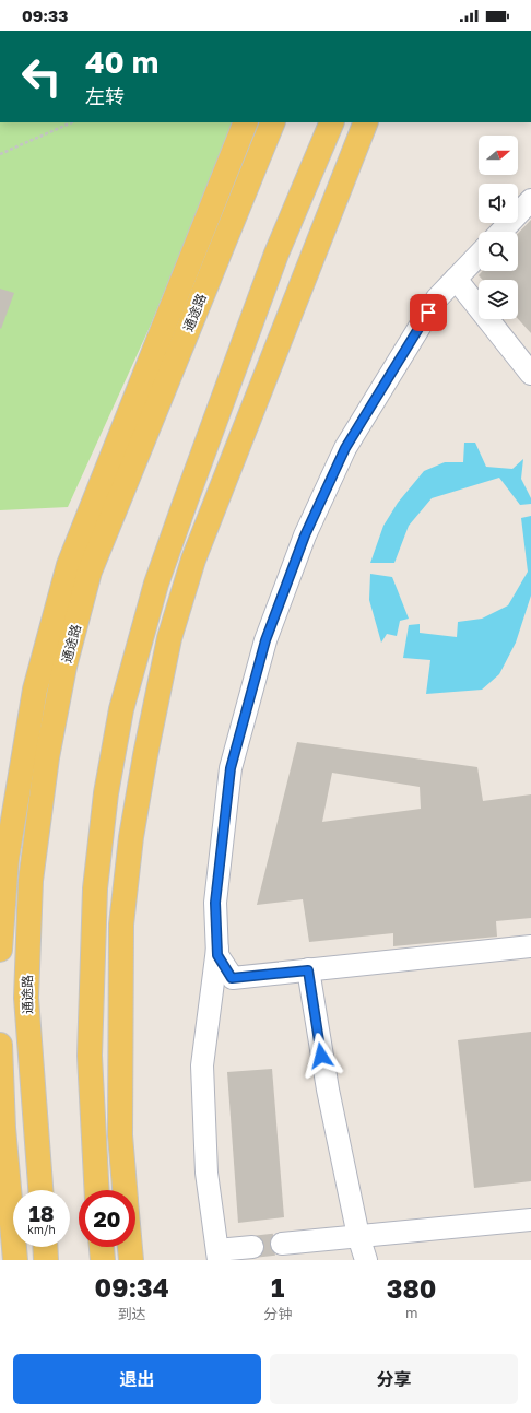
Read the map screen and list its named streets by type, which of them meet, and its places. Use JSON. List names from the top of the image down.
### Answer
{
  "streets": {
    "main road": ["通途路"]
  },
  "north": "right",
  "page": {
    "status": "09:33",
    "turn": ["40 m", "左转"],
    "speed": "18 km/h",
    "limit": "20",
    "eta": [
      "09:34",
      "到达",
      "1",
      "分钟",
      "380",
      "m"
    ],
    "buttons": ["退出", "分享"]
  }
}
